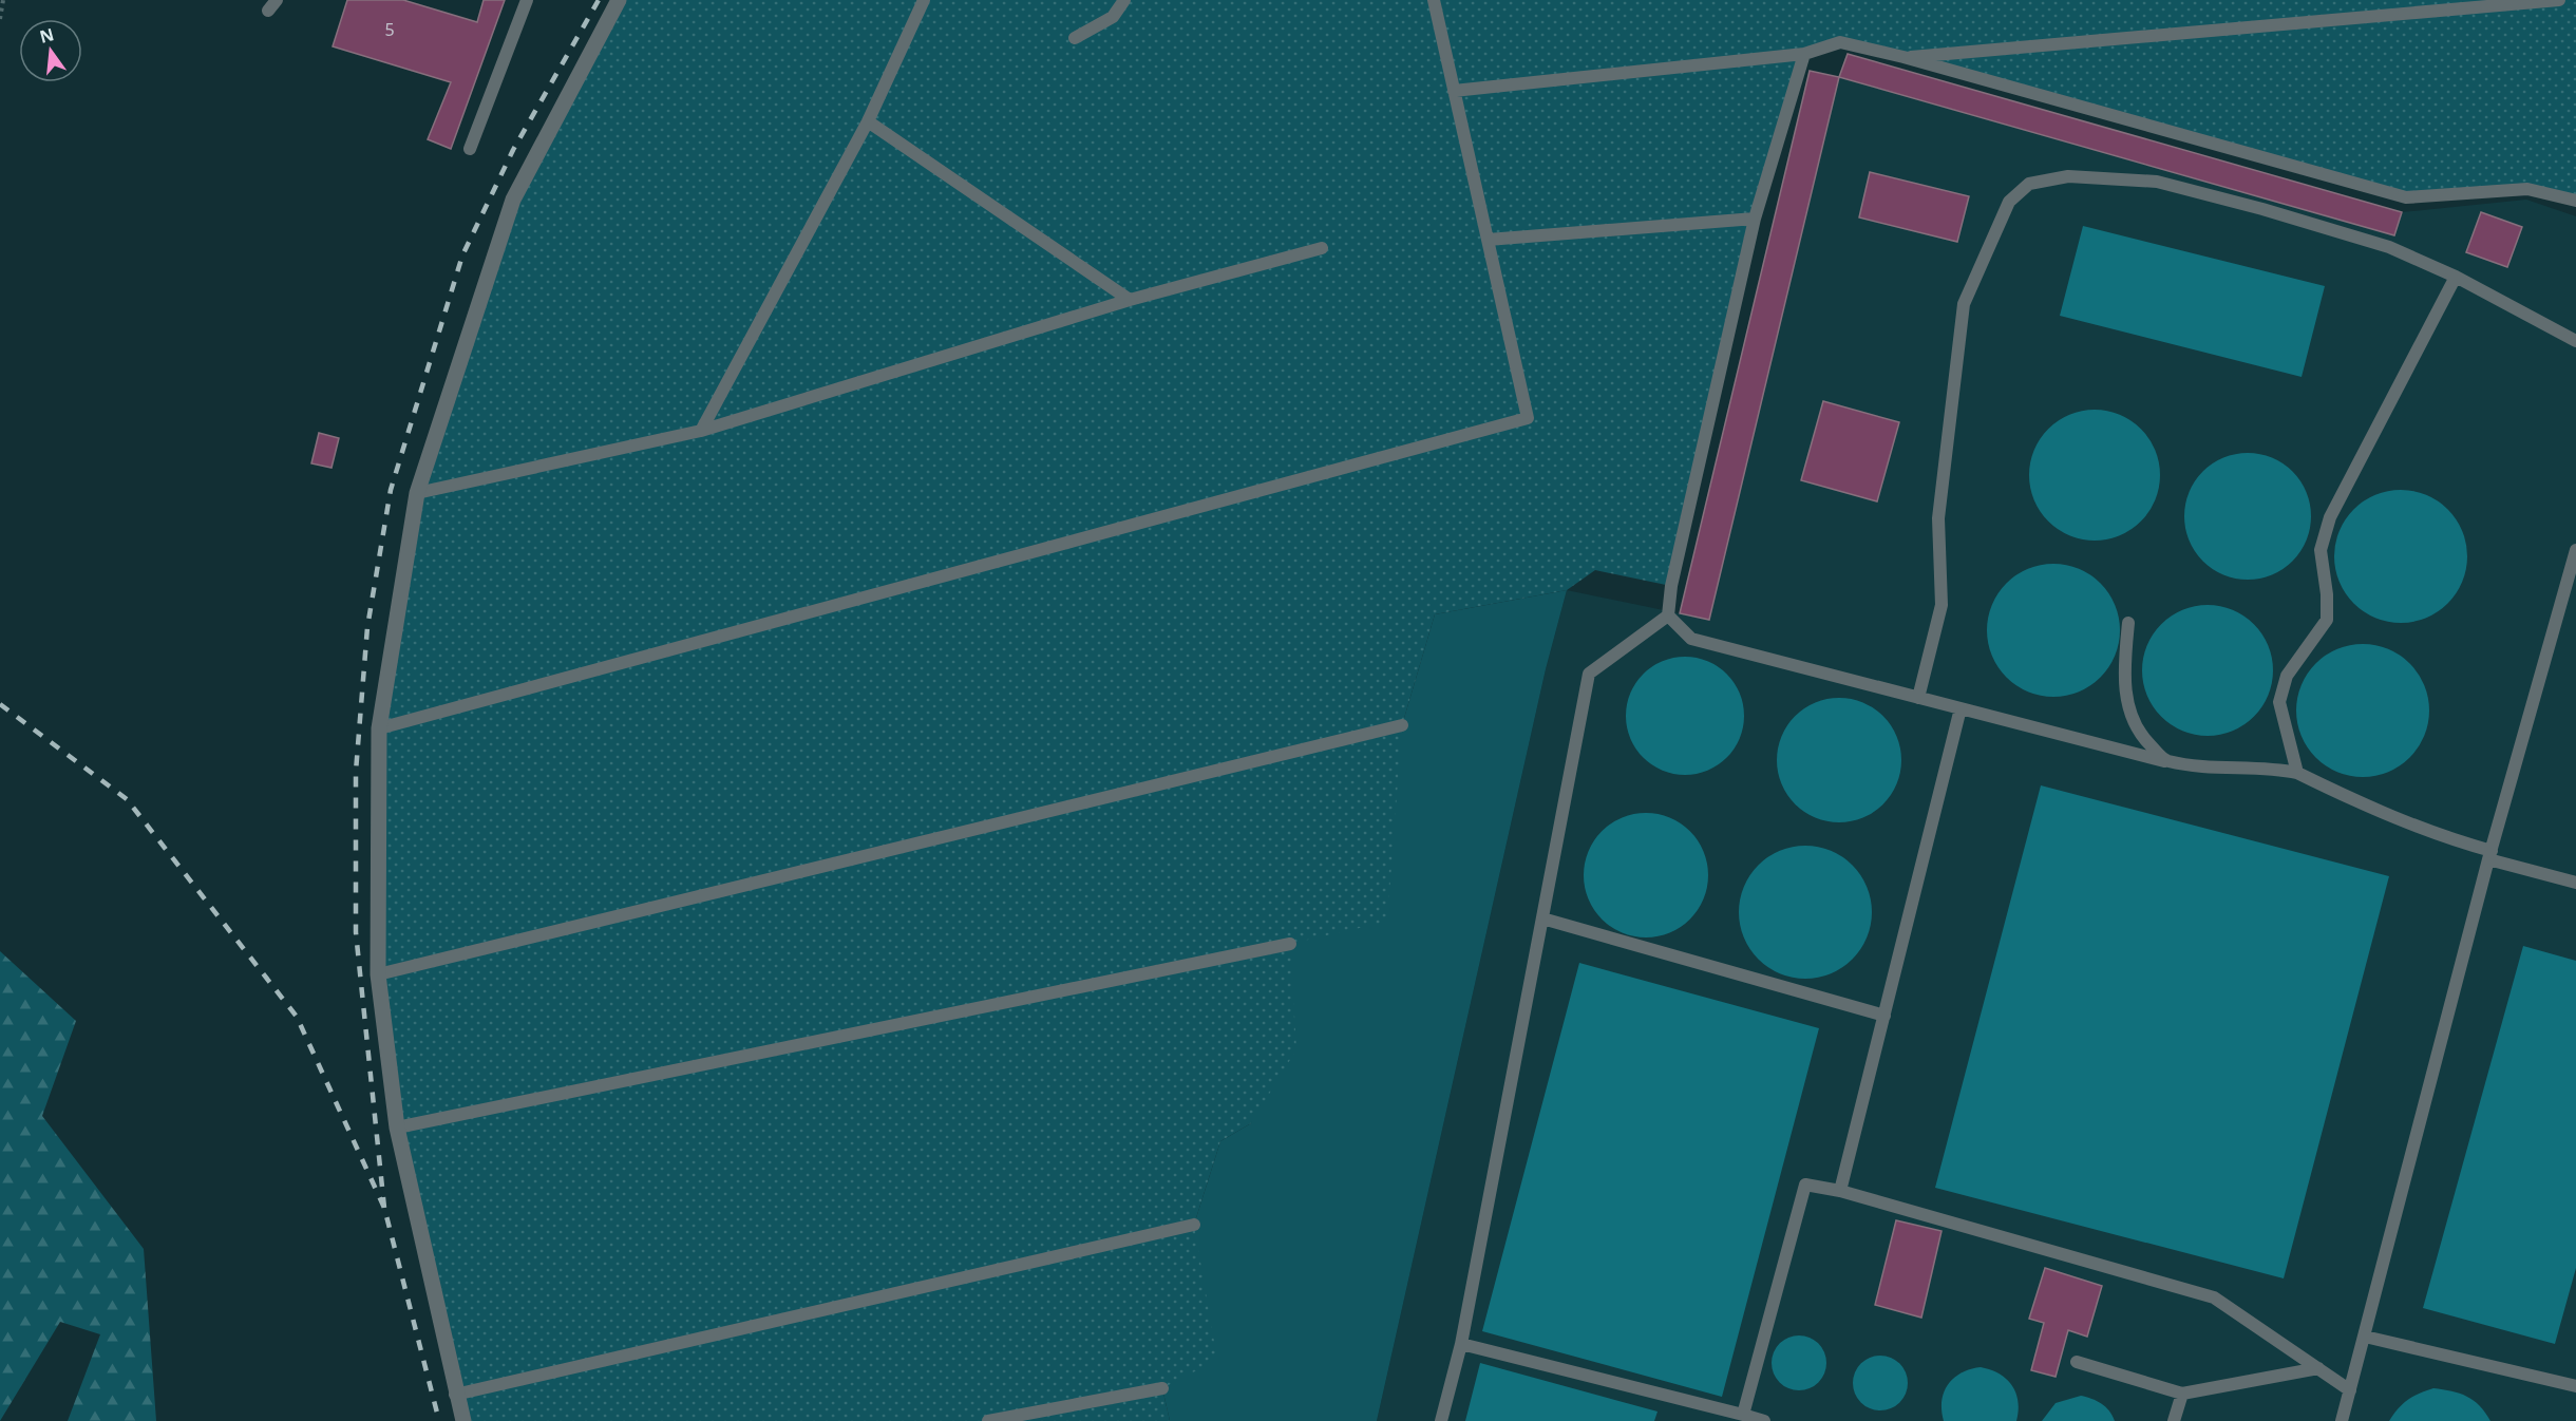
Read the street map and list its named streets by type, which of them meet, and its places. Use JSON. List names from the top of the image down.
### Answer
{
  "house_numbers": ["5"],
  "north": "top"
}
